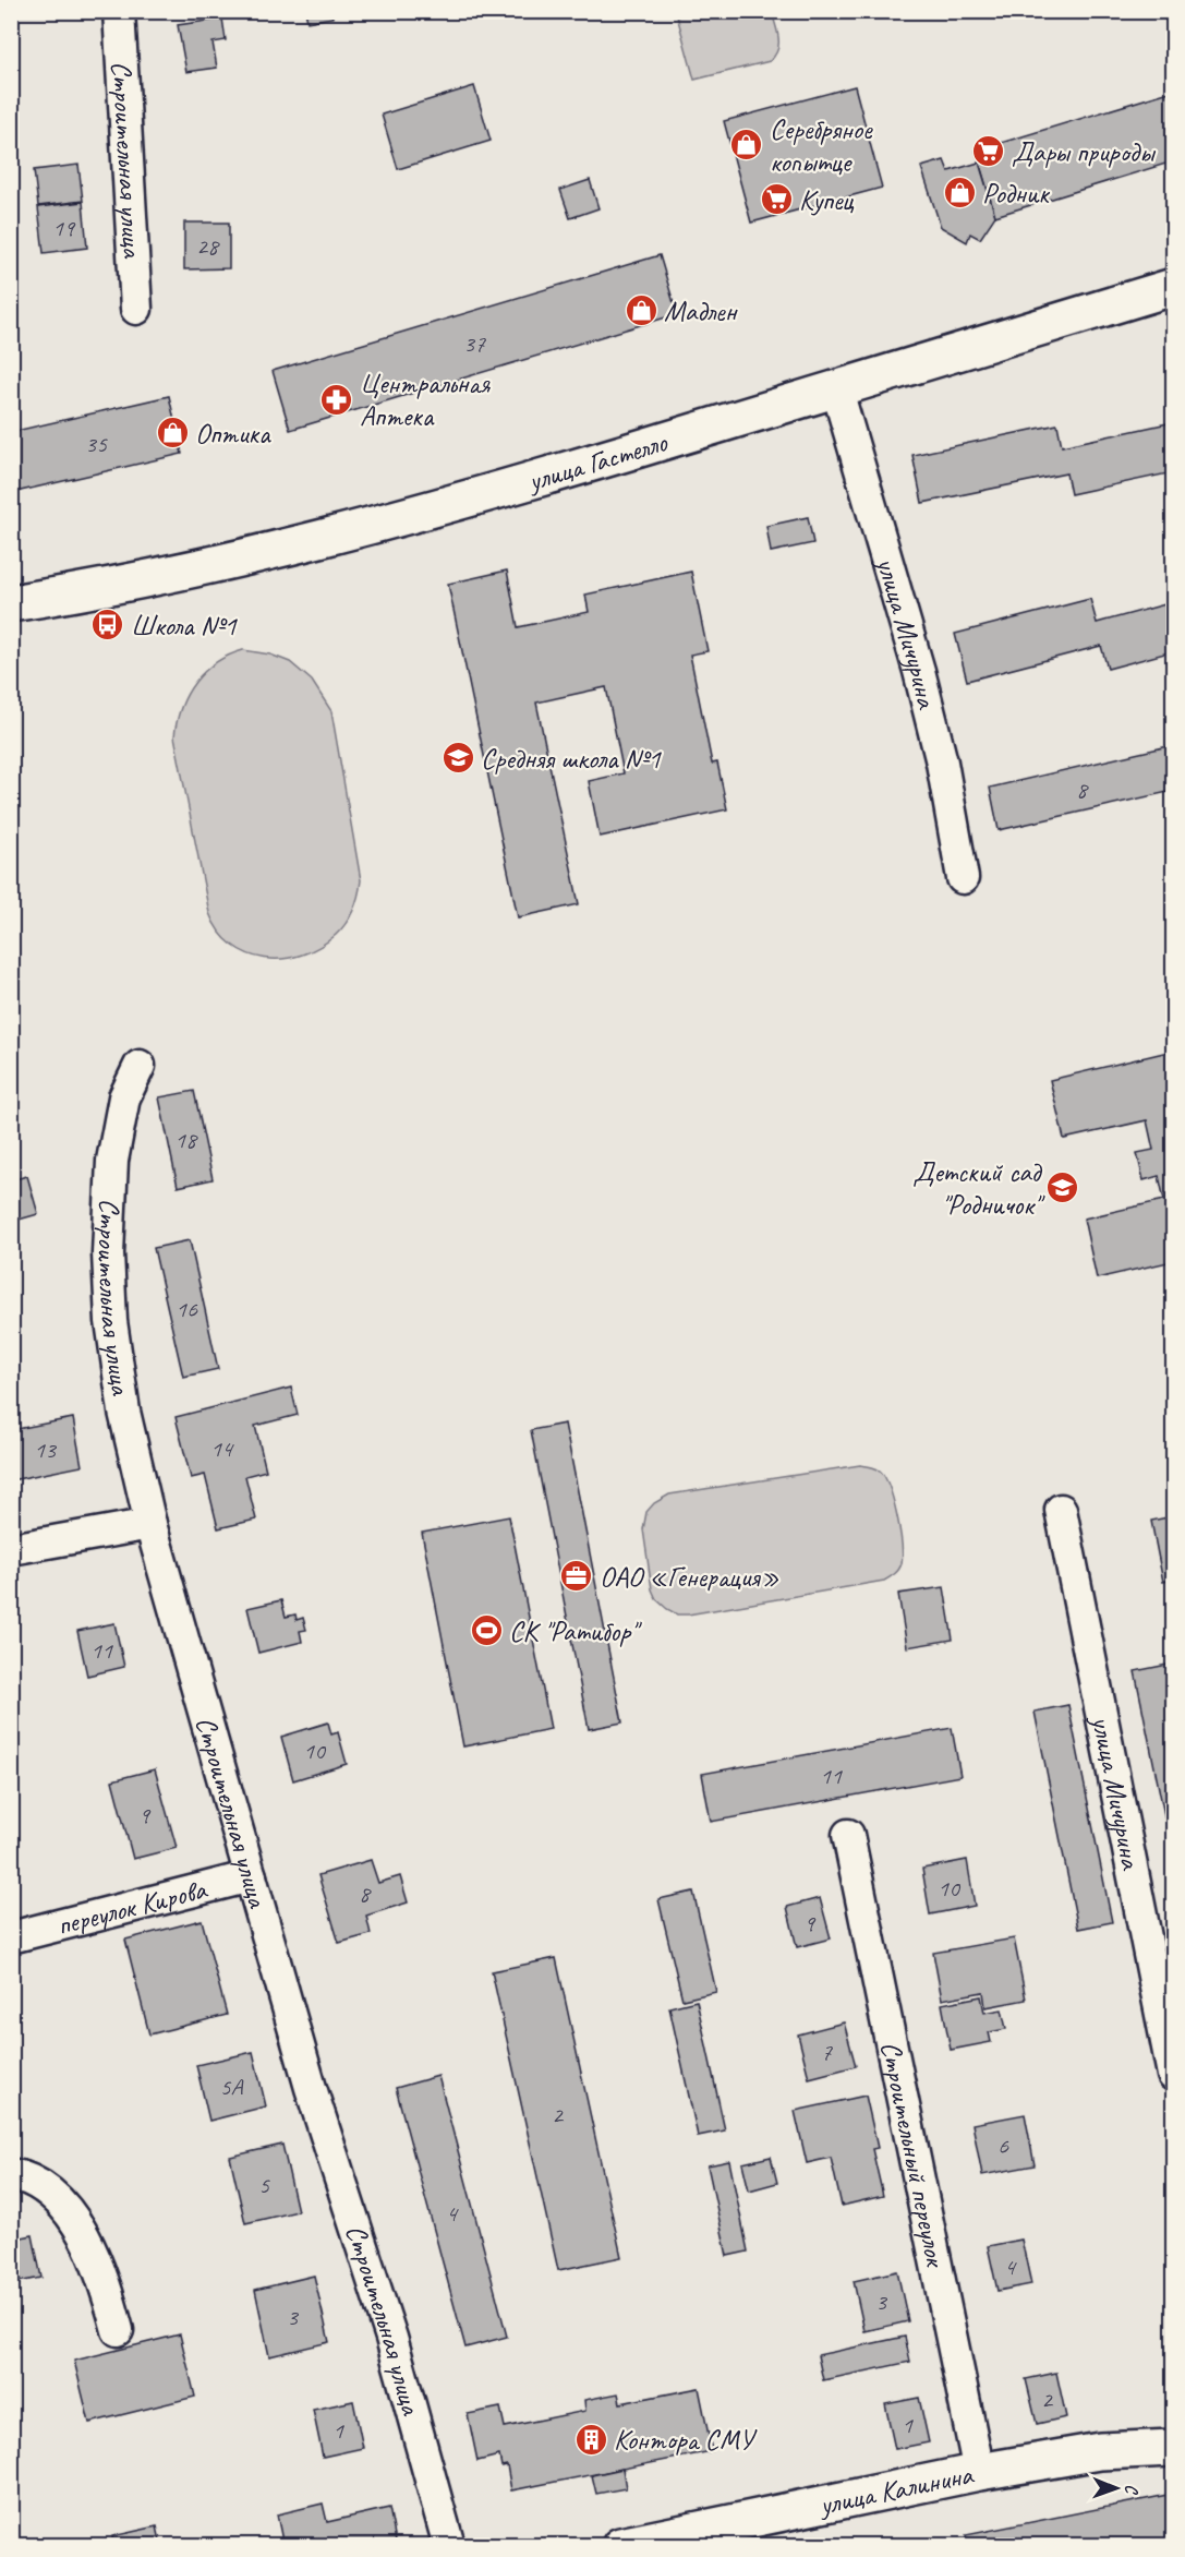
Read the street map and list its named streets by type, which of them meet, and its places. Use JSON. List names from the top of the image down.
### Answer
{
  "streets": {
    "main road": ["улица Гастелло", "улица Калинина"],
    "street": [
      "Строительная улица",
      "улица Мичурина",
      "переулок Кирова",
      "Строительный переулок"
    ]
  },
  "crossings": [
    ["Строительная улица", "переулок Кирова"],
    ["улица Гастелло", "улица Мичурина"],
    ["Строительный переулок", "улица Калинина"]
  ],
  "places": {
    "shop": [
      "Серебряное копытце",
      "Родник",
      "Мадлен",
      "Оптика"
    ],
    "supermarket": ["Дары природы", "Купец"],
    "pharmacy": ["Центральная Аптека"],
    "bus stop": ["Школа №1"],
    "school or university": ["Средняя школа №1", "Детский сад \"Родничок\""],
    "office": ["ОАО «Генерация»"],
    "sports": ["СК \"Ратибор\""],
    "building": ["Контора СМУ"]
  },
  "house_numbers": [
    "19",
    "28",
    "37",
    "35",
    "8",
    "18",
    "16",
    "14",
    "13",
    "11",
    "10",
    "11",
    "9",
    "10",
    "8",
    "9",
    "7",
    "5А",
    "2",
    "6",
    "5",
    "4",
    "4",
    "3",
    "3",
    "2",
    "1",
    "1"
  ],
  "north": "right"
}
